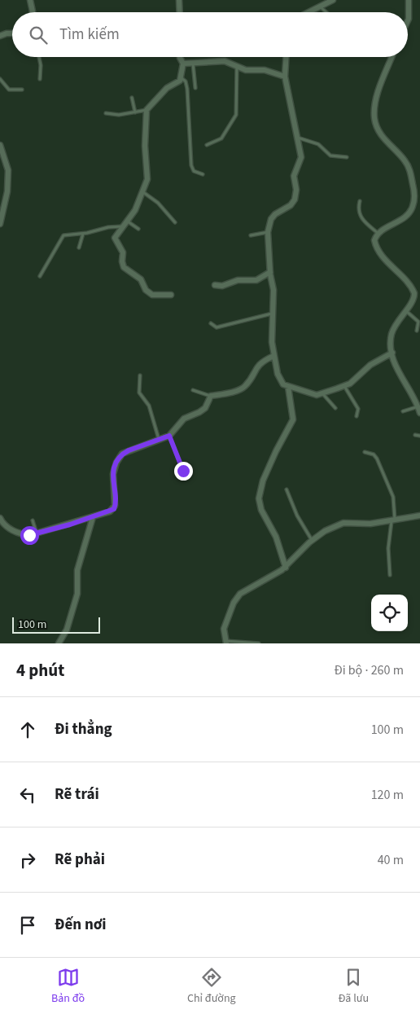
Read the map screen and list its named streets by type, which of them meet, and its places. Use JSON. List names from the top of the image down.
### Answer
{
  "scale_bar": "100 m",
  "page": {
    "search": "Tìm kiếm",
    "scale": "100 m",
    "heading": ["4 phút", "Đi bộ · 260 m"],
    "list": [
      ["Đi thẳng", "100 m"],
      ["Rẽ trái", "120 m"],
      ["Rẽ phải", "40 m"],
      "Đến nơi"
    ],
    "nav": ["Bản đồ", "Chỉ đường", "Đã lưu"]
  }
}
